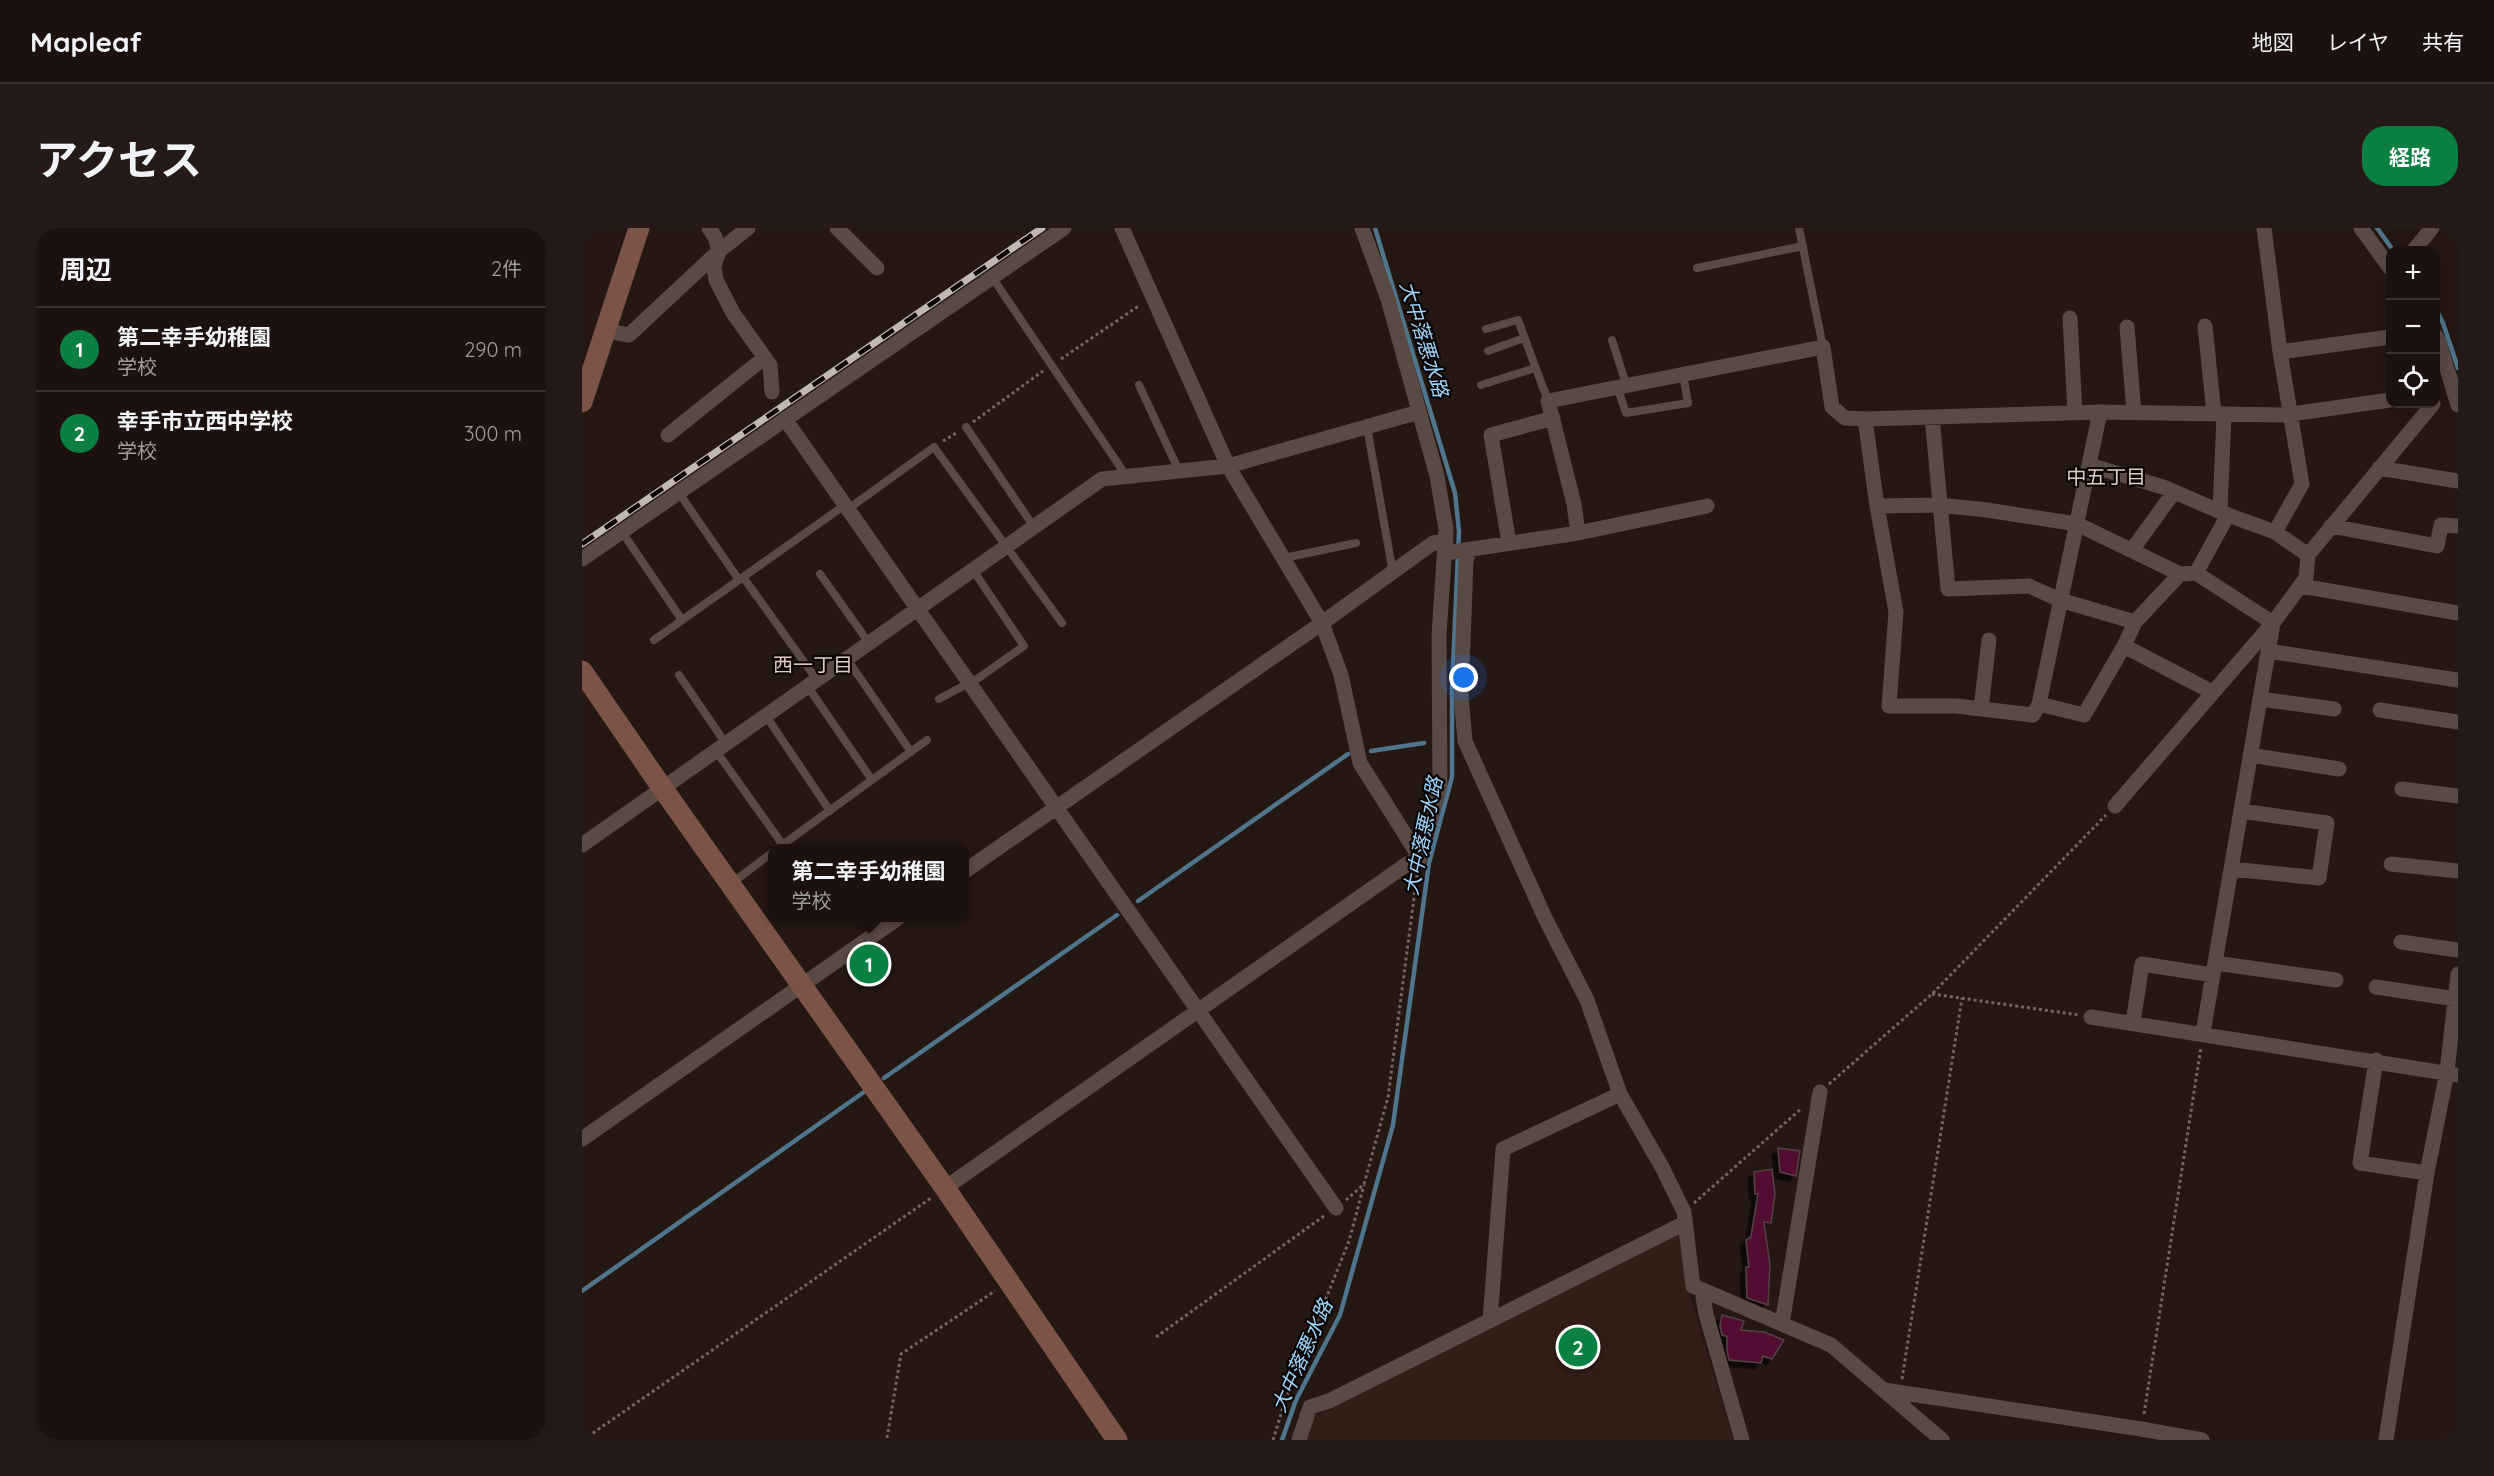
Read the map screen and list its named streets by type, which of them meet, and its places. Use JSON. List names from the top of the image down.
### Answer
{
  "districts": ["中五丁目", "西一丁目"],
  "water": ["大中落悪水路"],
  "page": {
    "header": "Mapleaf",
    "nav": ["地図", "レイヤ", "共有"],
    "title": "アクセス",
    "buttons": "経路",
    "heading": ["周辺", "2件"],
    "map_buttons": ["+", "−"],
    "list": [
      {
        "mark": "1",
        "name": "第二幸手幼稚園",
        "note": "学校",
        "value": "290 m"
      },
      {
        "mark": "2",
        "name": "幸手市立西中学校",
        "note": "学校",
        "value": "300 m"
      }
    ],
    "popup": ["第二幸手幼稚園", "学校"],
    "pins": ["1", "2"]
  }
}
